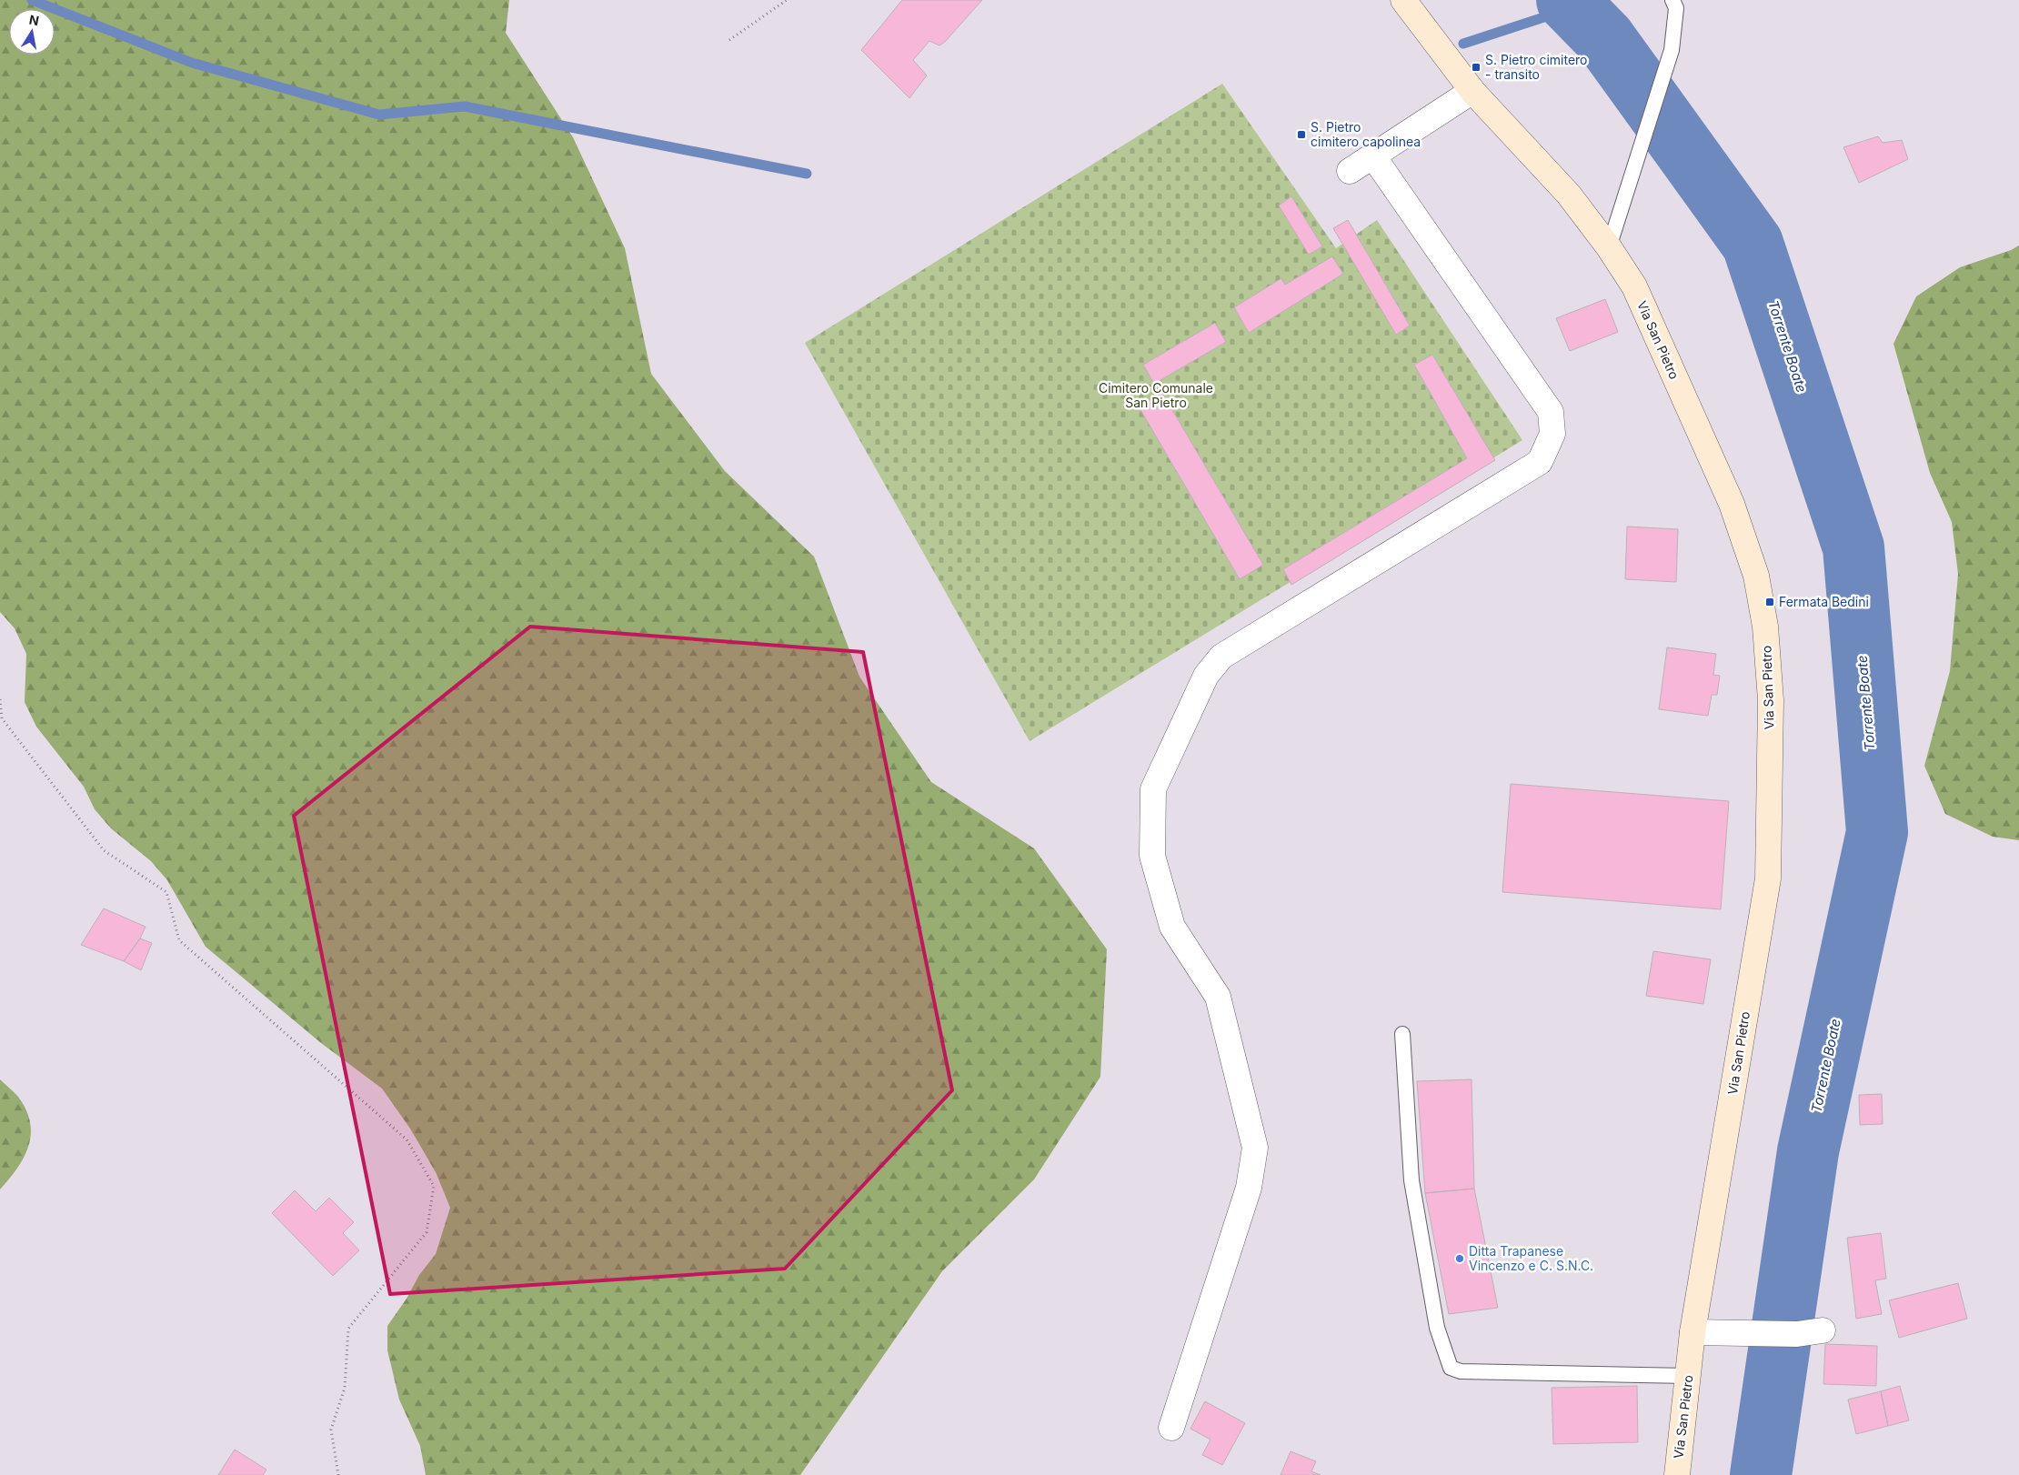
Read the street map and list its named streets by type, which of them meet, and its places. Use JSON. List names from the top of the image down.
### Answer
{
  "streets": {
    "street": ["Via San Pietro"]
  },
  "water": ["Torrente Boate"],
  "parks": ["Cimitero Comunale San Pietro"],
  "places": {
    "transit": ["S. Pietro cimitero - transito", "S. Pietro cimitero capolinea", "Fermata Bedini"],
    "other": ["Ditta Trapanese Vincenzo e C. S.N.C."]
  },
  "north": "top"
}
